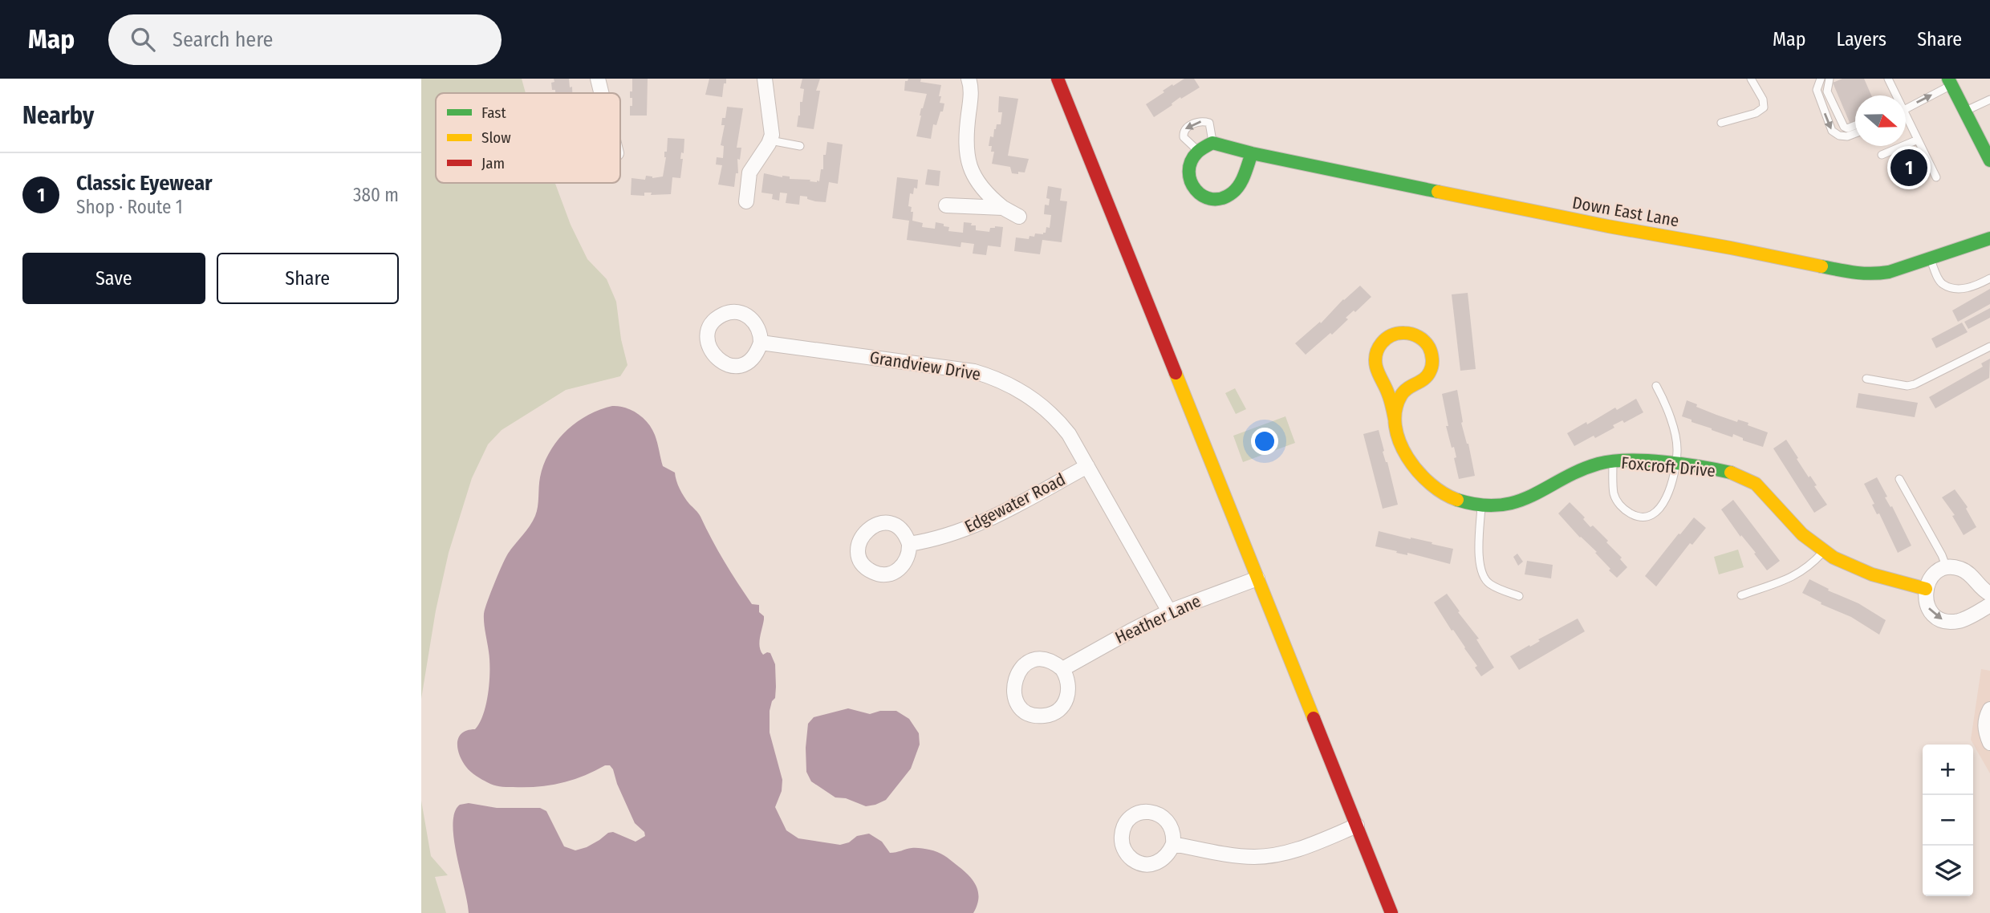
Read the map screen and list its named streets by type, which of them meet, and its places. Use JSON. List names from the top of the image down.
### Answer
{
  "streets": {
    "street": [
      "Down East Lane",
      "Grandview Drive",
      "Foxcroft Drive",
      "Edgewater Road",
      "Heather Lane"
    ]
  },
  "crossings": [
    ["Grandview Drive", "Edgewater Road"],
    ["Grandview Drive", "Heather Lane"]
  ],
  "legend": ["Fast", "Slow", "Jam"],
  "north": "right",
  "page": {
    "header": "Map",
    "search": "Search here",
    "nav": ["Map", "Layers", "Share"],
    "heading": "Nearby",
    "pins": "1",
    "list": [
      {
        "mark": "1",
        "name": "Classic Eyewear",
        "note": "Shop · Route 1",
        "value": "380 m"
      }
    ],
    "buttons": ["Save", "Share"],
    "map_buttons": ["+", "−"]
  }
}
